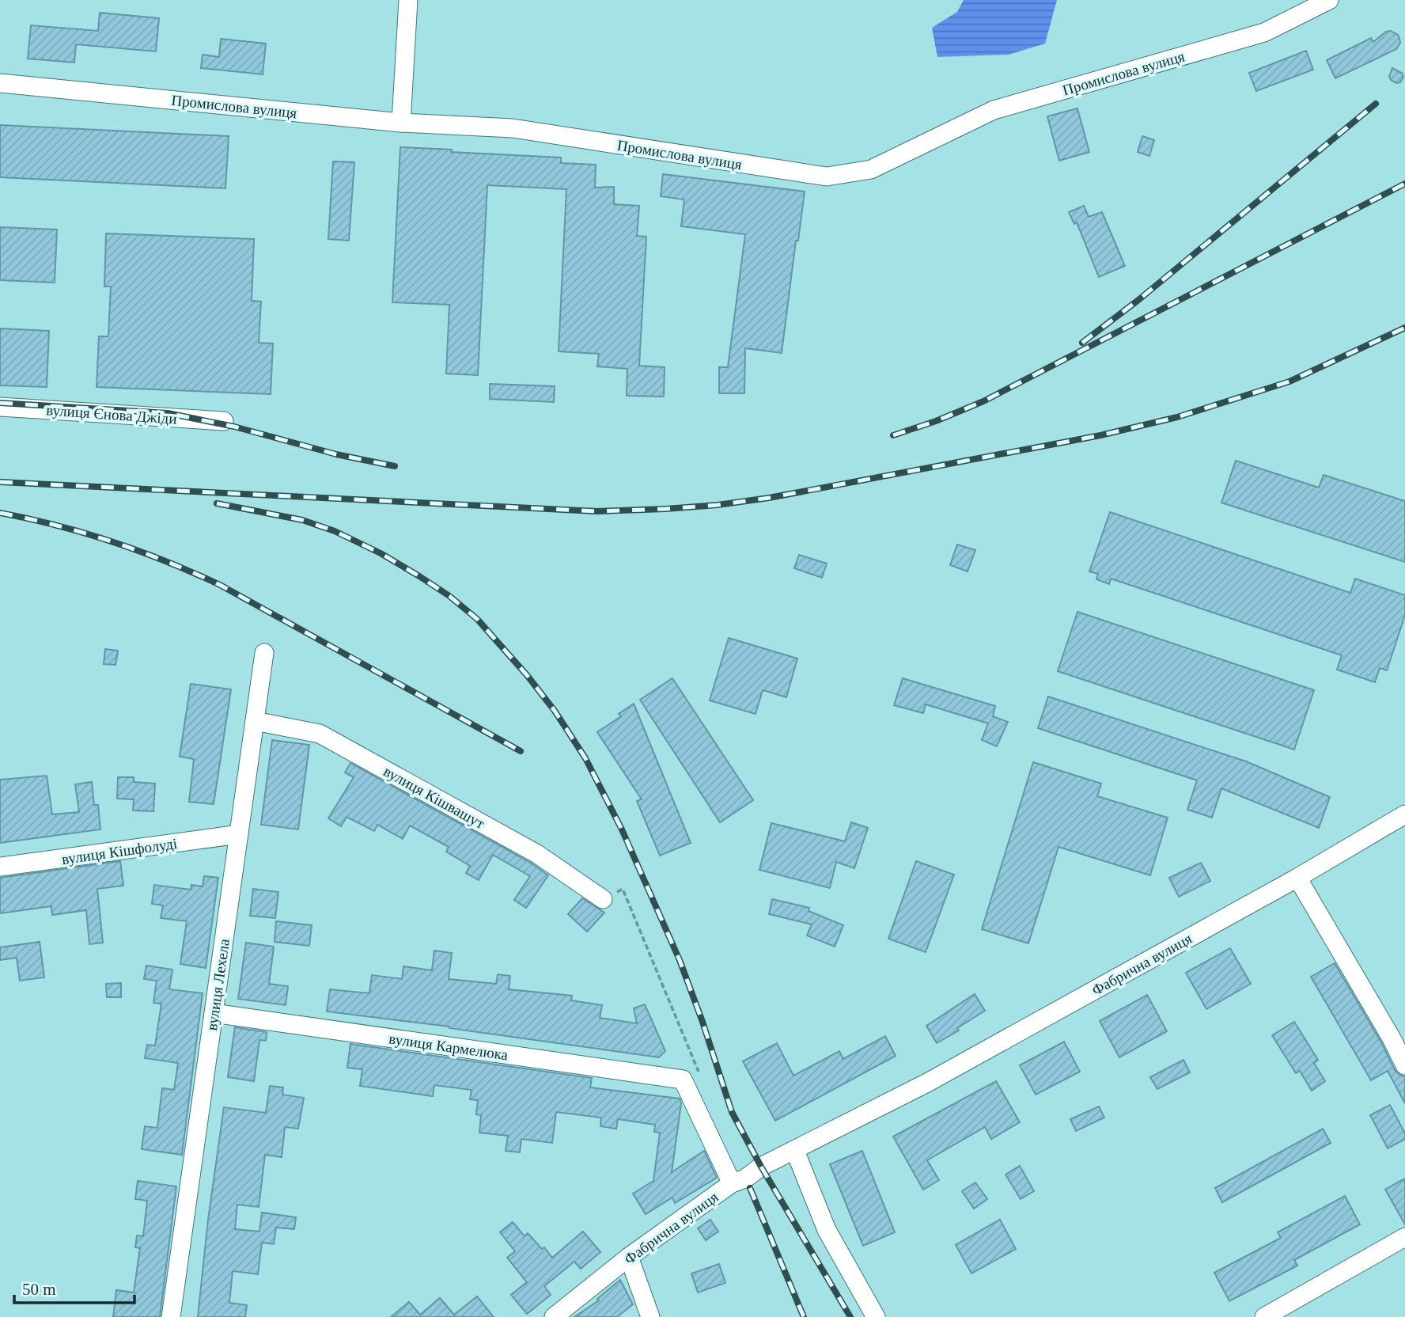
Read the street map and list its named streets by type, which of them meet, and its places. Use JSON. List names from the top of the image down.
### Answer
{
  "streets": {
    "street": [
      "Промислова вулиця",
      "вулиця Єнова Джіди",
      "вулиця Кішвашут",
      "вулиця Кішфолуді",
      "Фабрична вулиця",
      "вулиця Лехела",
      "вулиця Кармелюка"
    ]
  },
  "crossings": [
    ["вулиця Кішвашут", "вулиця Лехела"],
    ["вулиця Кішфолуді", "вулиця Лехела"],
    ["вулиця Лехела", "вулиця Кармелюка"]
  ],
  "scale_bar": "50 m"
}
